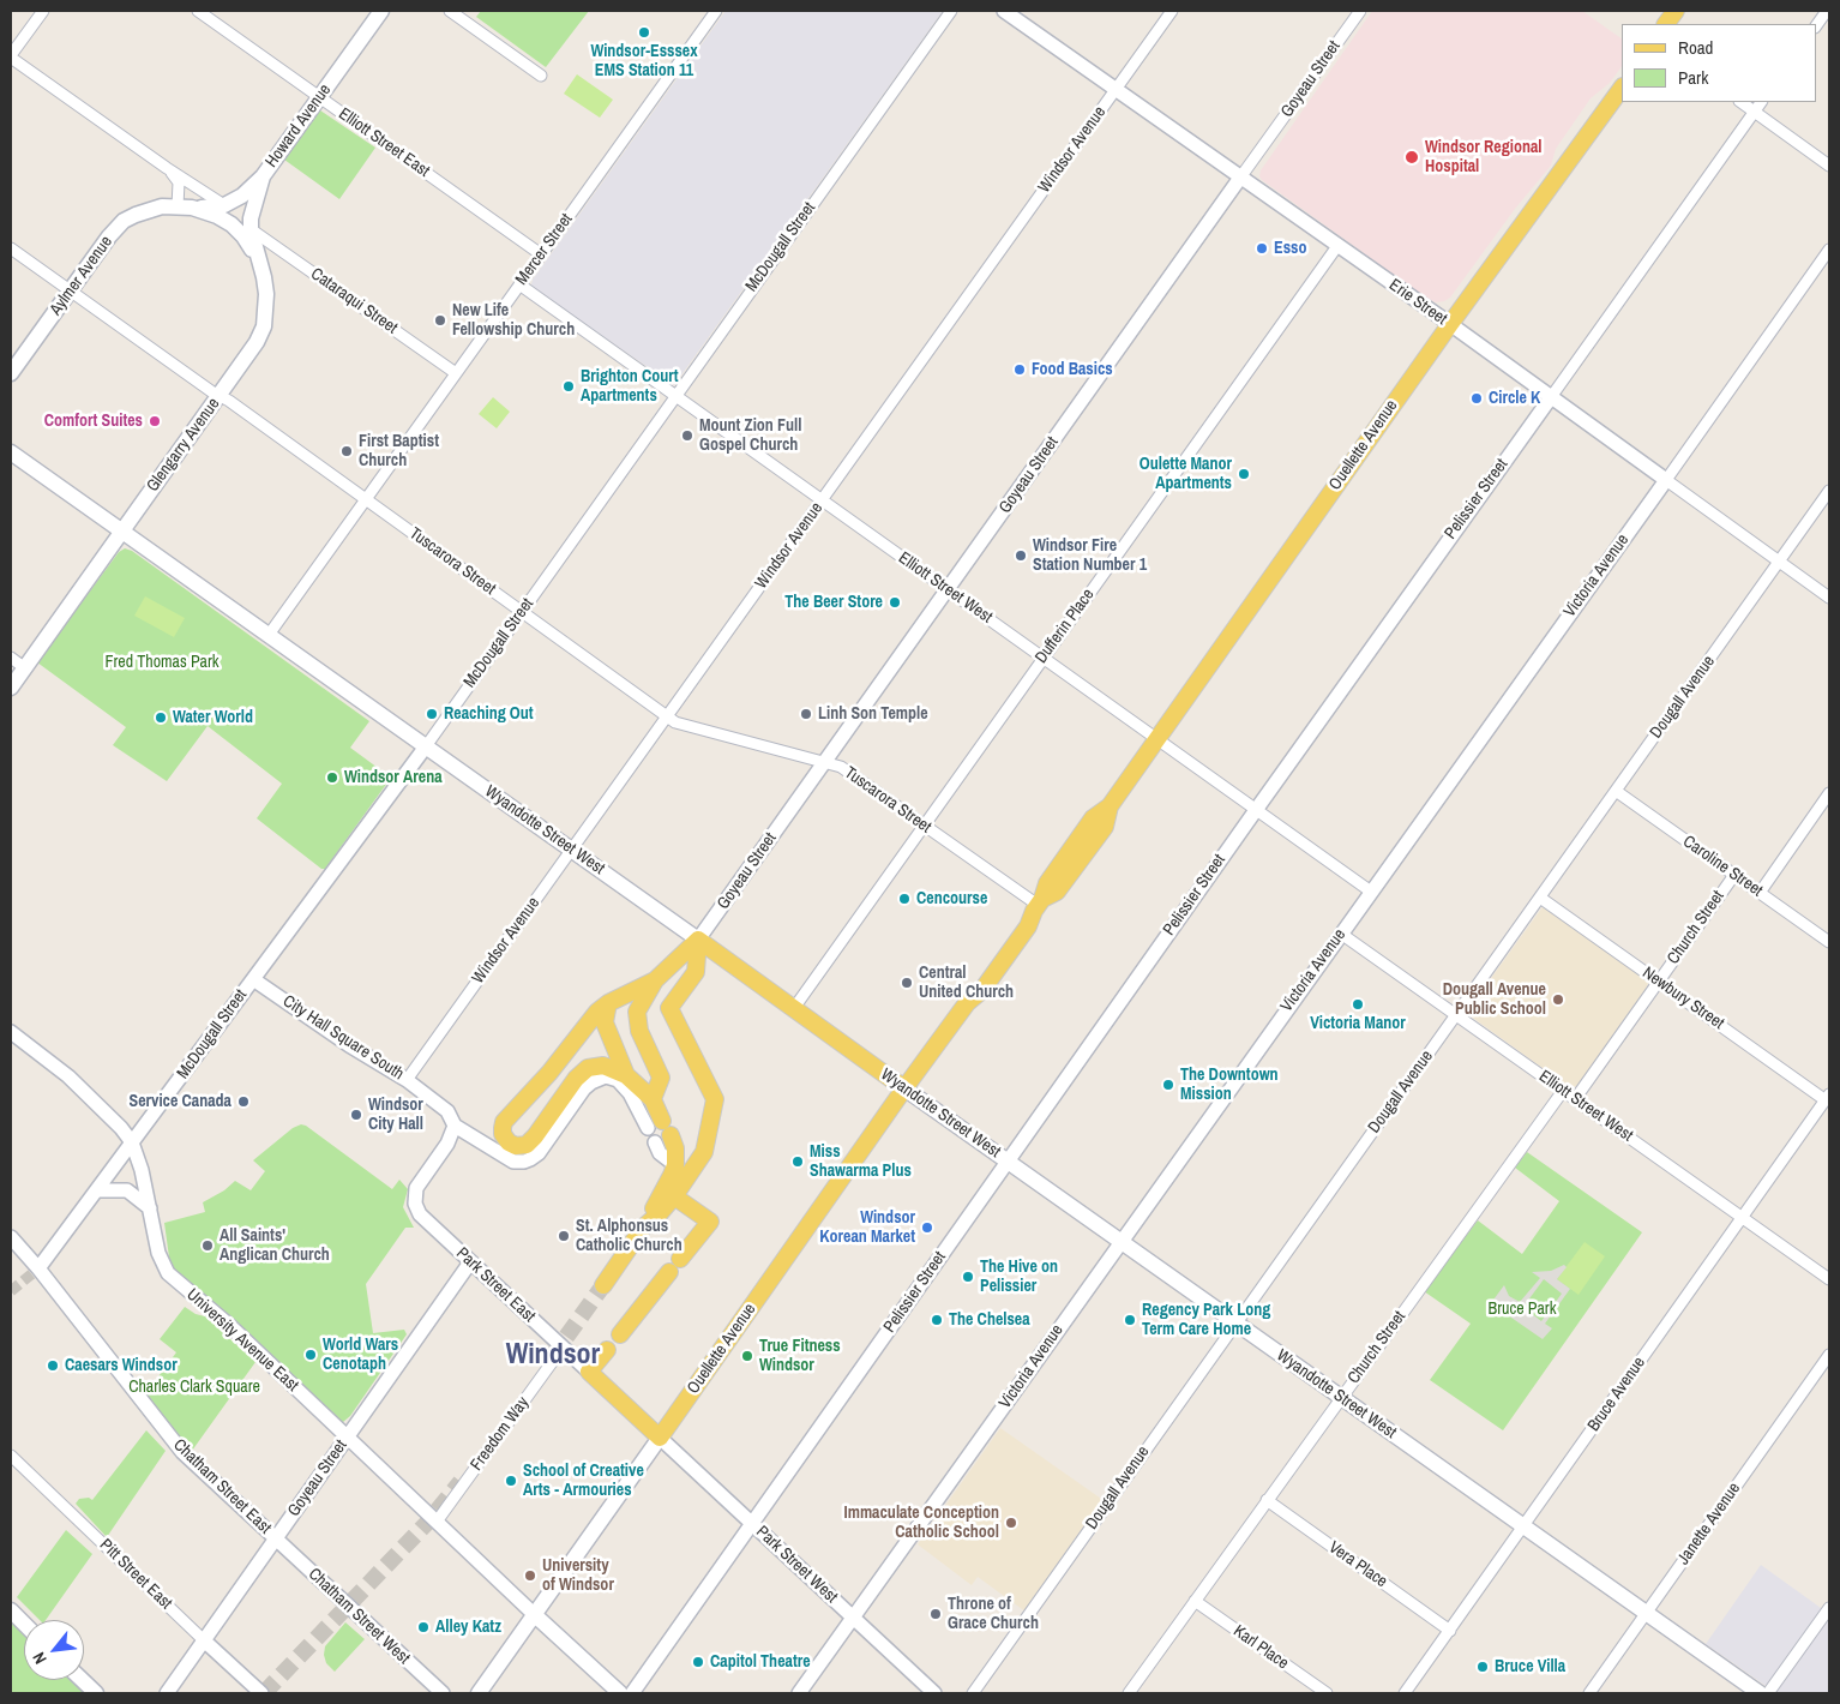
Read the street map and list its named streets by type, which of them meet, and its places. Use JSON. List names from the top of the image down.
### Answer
{
  "streets": {
    "main road": [
      "Howard Avenue",
      "Aylmer Avenue",
      "Glengarry Avenue",
      "Ouellette Avenue",
      "Wyandotte Street West",
      "Park Street East"
    ],
    "street": [
      "Goyeau Street",
      "Elliott Street East",
      "Windsor Avenue",
      "McDougall Street",
      "Mercer Street",
      "Cataraqui Street",
      "Erie Street",
      "Pelissier Street",
      "Tuscarora Street",
      "Victoria Avenue",
      "Elliott Street West",
      "Dufferin Place",
      "Dougall Avenue",
      "Caroline Street",
      "Church Street",
      "Newbury Street",
      "City Hall Square South",
      "University Avenue East",
      "Bruce Avenue",
      "Freedom Way",
      "Chatham Street East",
      "Janette Avenue",
      "Park Street West",
      "Vera Place",
      "Pitt Street East",
      "Chatham Street West",
      "Karl Place"
    ]
  },
  "crossings": [
    ["Goyeau Street", "Erie Street"],
    ["Goyeau Street", "Tuscarora Street"],
    ["Goyeau Street", "Elliott Street West"],
    ["Goyeau Street", "Wyandotte Street West"],
    ["Goyeau Street", "Park Street East"],
    ["Goyeau Street", "University Avenue East"],
    ["Goyeau Street", "Chatham Street East"],
    ["Goyeau Street", "Pitt Street East"],
    ["Goyeau Street", "Chatham Street West"],
    ["Howard Avenue", "Elliott Street East"],
    ["Howard Avenue", "Aylmer Avenue"],
    ["Howard Avenue", "Glengarry Avenue"],
    ["Howard Avenue", "Tuscarora Street"],
    ["Elliott Street East", "Mercer Street"],
    ["Windsor Avenue", "Erie Street"],
    ["Windsor Avenue", "Tuscarora Street"],
    ["Windsor Avenue", "Elliott Street West"],
    ["Windsor Avenue", "Wyandotte Street West"],
    ["Windsor Avenue", "City Hall Square South"],
    ["McDougall Street", "Tuscarora Street"],
    ["McDougall Street", "Elliott Street West"],
    ["McDougall Street", "Wyandotte Street West"],
    ["McDougall Street", "City Hall Square South"],
    ["McDougall Street", "University Avenue East"],
    ["McDougall Street", "Chatham Street East"],
    ["Mercer Street", "Cataraqui Street"],
    ["Mercer Street", "Tuscarora Street"],
    ["Mercer Street", "Elliott Street West"],
    ["Mercer Street", "Wyandotte Street West"],
    ["Aylmer Avenue", "Glengarry Avenue"],
    ["Aylmer Avenue", "Tuscarora Street"],
    ["Cataraqui Street", "Glengarry Avenue"],
    ["Erie Street", "Ouellette Avenue"],
    ["Erie Street", "Pelissier Street"],
    ["Erie Street", "Victoria Avenue"],
    ["Erie Street", "Dufferin Place"],
    ["Erie Street", "Dougall Avenue"],
    ["Glengarry Avenue", "Tuscarora Street"],
    ["Glengarry Avenue", "Wyandotte Street West"],
    ["Ouellette Avenue", "Tuscarora Street"],
    ["Ouellette Avenue", "Elliott Street West"],
    ["Ouellette Avenue", "Wyandotte Street West"],
    ["Ouellette Avenue", "Park Street East"],
    ["Ouellette Avenue", "University Avenue East"],
    ["Ouellette Avenue", "Park Street West"],
    ["Pelissier Street", "Elliott Street West"],
    ["Pelissier Street", "Wyandotte Street West"],
    ["Pelissier Street", "Park Street West"],
    ["Tuscarora Street", "Dufferin Place"],
    ["Victoria Avenue", "Elliott Street West"],
    ["Victoria Avenue", "Wyandotte Street West"],
    ["Victoria Avenue", "Park Street West"],
    ["Elliott Street West", "Dufferin Place"],
    ["Elliott Street West", "Dougall Avenue"],
    ["Elliott Street West", "Church Street"],
    ["Elliott Street West", "Bruce Avenue"],
    ["Dufferin Place", "Wyandotte Street West"],
    ["Dougall Avenue", "Wyandotte Street West"],
    ["Dougall Avenue", "Caroline Street"],
    ["Dougall Avenue", "Newbury Street"],
    ["Wyandotte Street West", "Church Street"],
    ["Wyandotte Street West", "Bruce Avenue"],
    ["Wyandotte Street West", "Janette Avenue"],
    ["Caroline Street", "Church Street"],
    ["Church Street", "Newbury Street"],
    ["Church Street", "Vera Place"],
    ["Church Street", "Karl Place"],
    ["Newbury Street", "Bruce Avenue"],
    ["City Hall Square South", "Park Street East"],
    ["Park Street East", "Freedom Way"],
    ["Park Street East", "Park Street West"],
    ["University Avenue East", "Freedom Way"],
    ["Bruce Avenue", "Vera Place"],
    ["Chatham Street East", "Chatham Street West"]
  ],
  "districts": ["Windsor"],
  "parks": ["Fred Thomas Park", "Bruce Park", "Charles Clark Square"],
  "places": [
    "Windsor-Esssex EMS Station 11",
    "Windsor Regional Hospital",
    "Esso",
    "New Life Fellowship Church",
    "Food Basics",
    "Brighton Court Apartments",
    "Circle K",
    "Comfort Suites",
    "Mount Zion Full Gospel Church",
    "First Baptist Church",
    "Oulette Manor Apartments",
    "Windsor Fire Station Number 1",
    "The Beer Store",
    "Reaching Out",
    "Linh Son Temple",
    "Water World",
    "Windsor Arena",
    "Cencourse",
    "Central United Church",
    "Dougall Avenue Public School",
    "Victoria Manor",
    "The Downtown Mission",
    "Service Canada",
    "Windsor City Hall",
    "Miss Shawarma Plus",
    "Windsor Korean Market",
    "St. Alphonsus Catholic Church",
    "All Saints' Anglican Church",
    "The Hive on Pelissier",
    "The Chelsea",
    "Regency Park Long Term Care Home",
    "World Wars Cenotaph",
    "True Fitness Windsor",
    "Caesars Windsor",
    "School of Creative Arts - Armouries",
    "Immaculate Conception Catholic School",
    "University of Windsor",
    "Throne of Grace Church",
    "Alley Katz",
    "Capitol Theatre",
    "Bruce Villa"
  ],
  "legend": ["Road", "Park"],
  "north": "bottom left"
}
